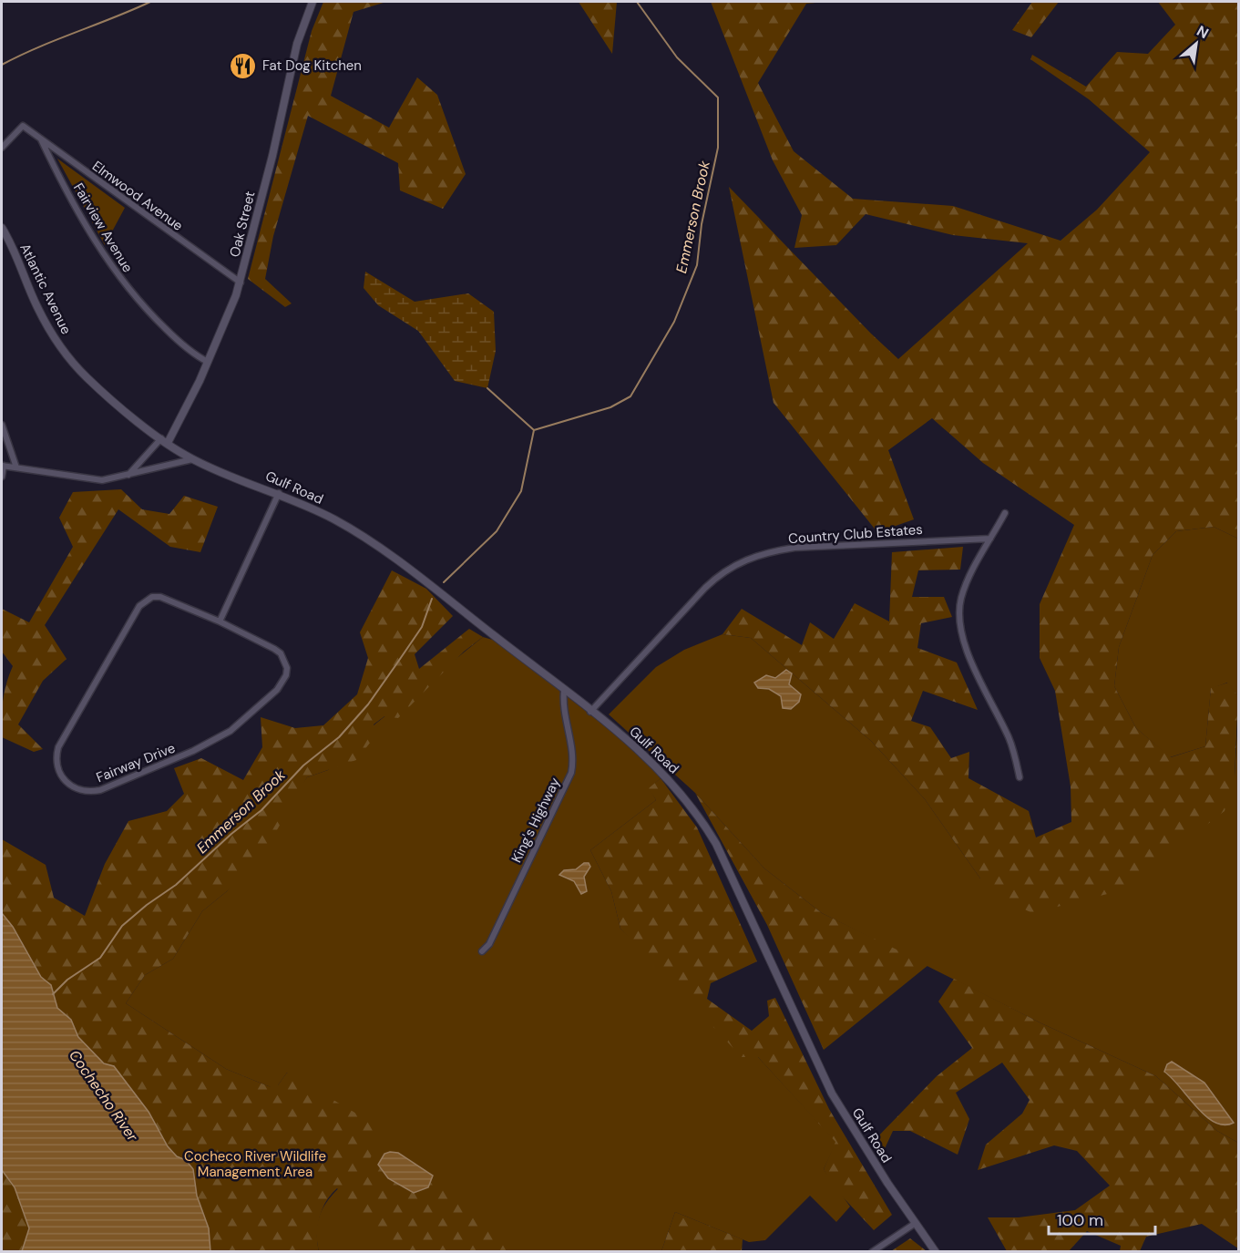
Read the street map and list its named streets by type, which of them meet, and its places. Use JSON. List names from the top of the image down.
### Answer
{
  "streets": {
    "street": [
      "Elmwood Avenue",
      "Oak Street",
      "Fairview Avenue",
      "Atlantic Avenue",
      "Gulf Road",
      "Country Club Estates",
      "Fairway Drive",
      "King's Highway"
    ]
  },
  "crossings": [
    ["Elmwood Avenue", "Oak Street"],
    ["Elmwood Avenue", "Fairview Avenue"],
    ["Oak Street", "Fairview Avenue"],
    ["Oak Street", "Atlantic Avenue"],
    ["Oak Street", "Gulf Road"],
    ["Atlantic Avenue", "Gulf Road"],
    ["Gulf Road", "Country Club Estates"],
    ["Gulf Road", "King's Highway"]
  ],
  "water": ["Emmerson Brook", "Cochecho River"],
  "parks": ["Cocheco River Wildlife Management Area"],
  "places": {
    "restaurant": ["Fat Dog Kitchen"]
  },
  "scale_bar": "100 m",
  "north": "top right"
}
